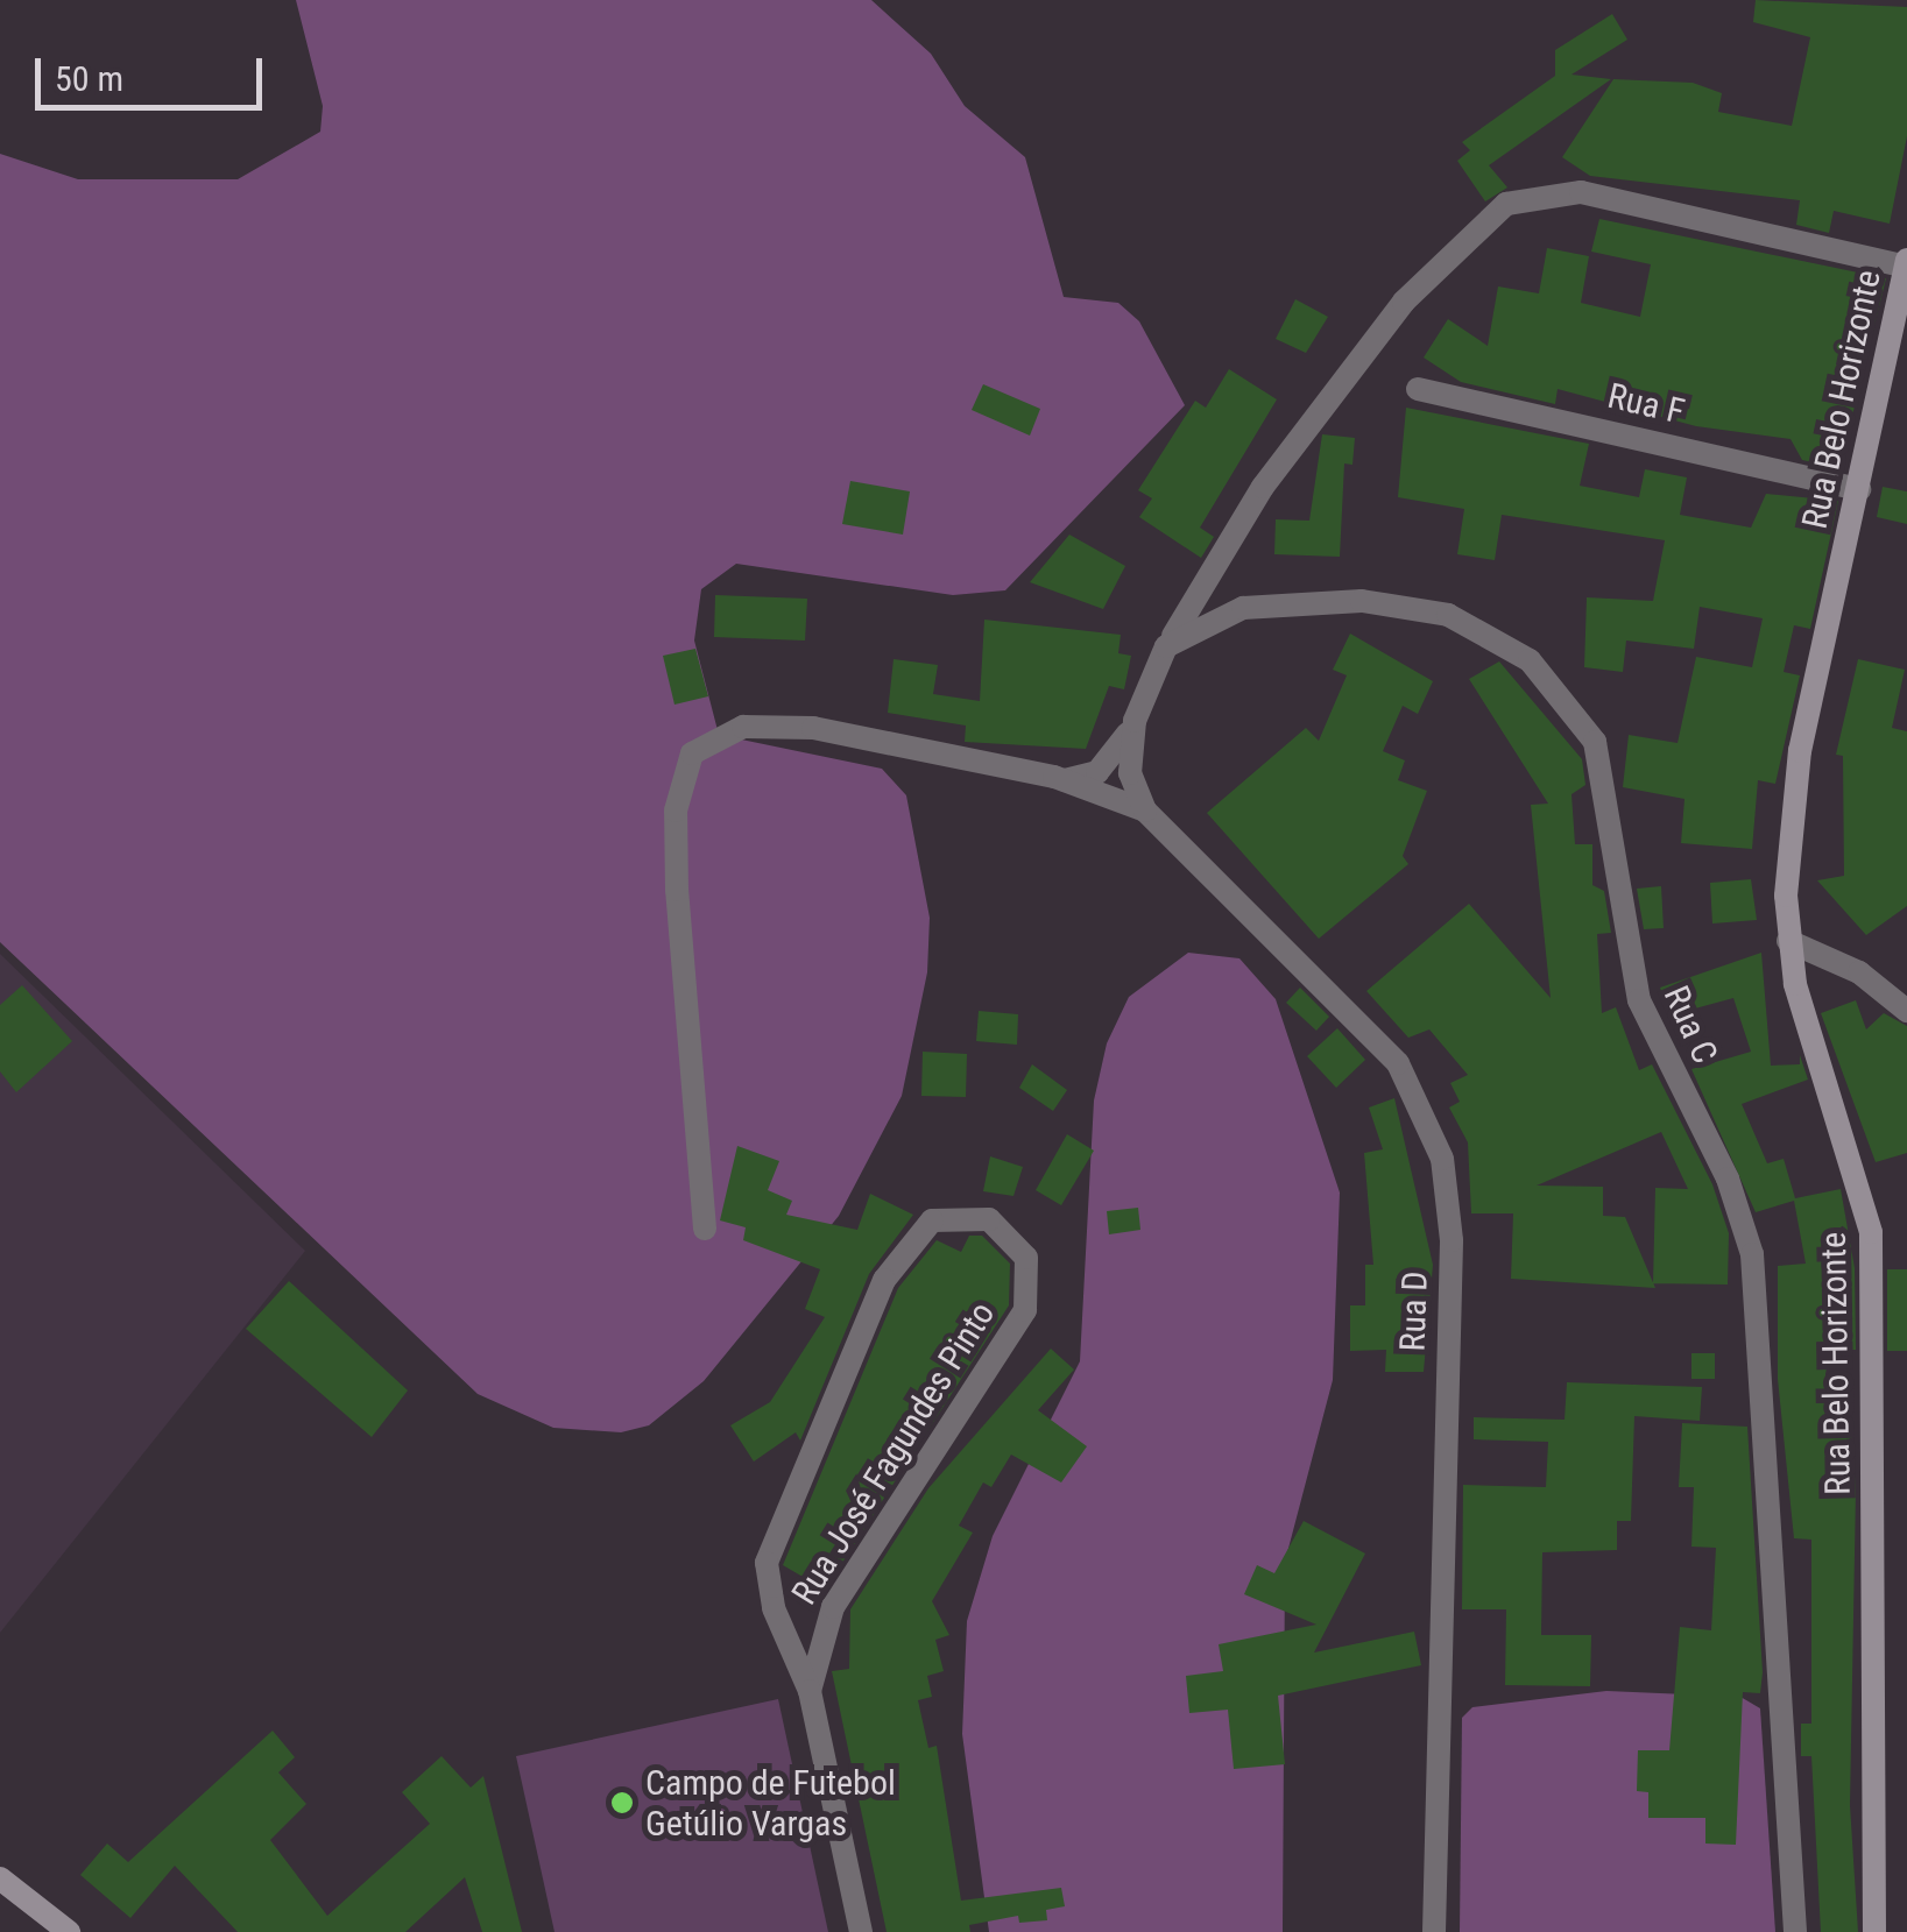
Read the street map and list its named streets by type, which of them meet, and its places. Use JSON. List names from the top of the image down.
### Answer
{
  "streets": {
    "street": [
      "Rua Belo Horizonte",
      "Rua F",
      "Rua C",
      "Rua D",
      "Rua José Fagundes Pinto"
    ]
  },
  "crossings": [
    ["Rua Belo Horizonte", "Rua F"]
  ],
  "places": ["Campo de Futebol Getúlio Vargas"],
  "scale_bar": "50 m"
}
